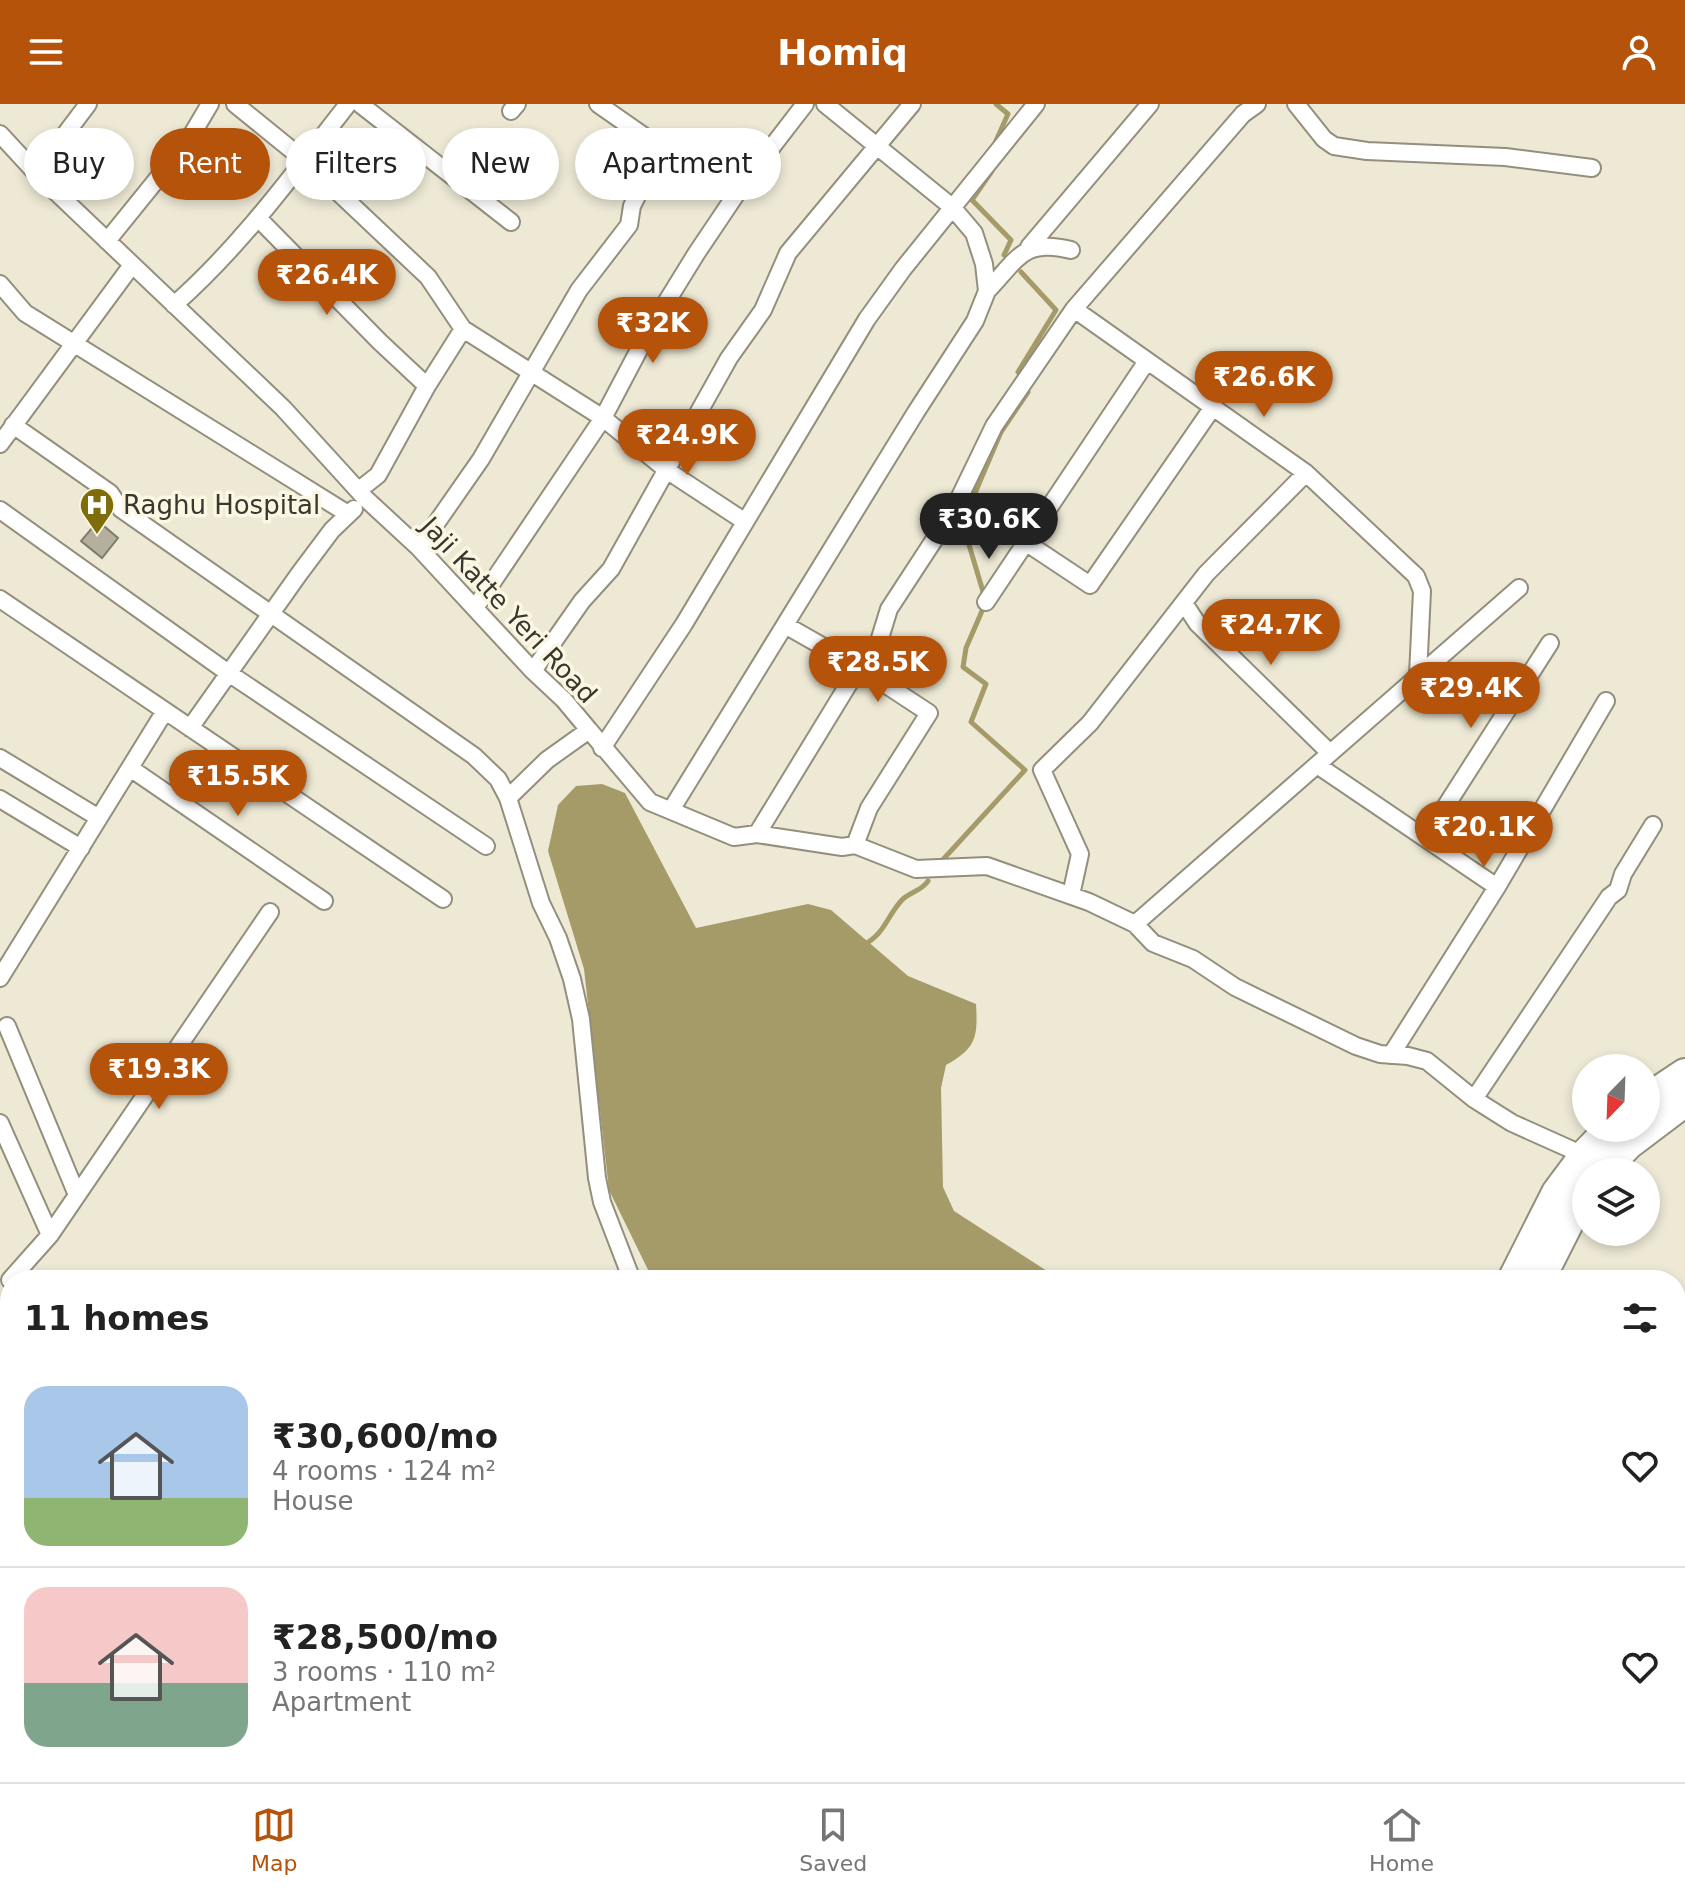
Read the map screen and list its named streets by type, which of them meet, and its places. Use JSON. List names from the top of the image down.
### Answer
{
  "streets": {
    "street": ["Jaji Katte Yeri Road"]
  },
  "places": {
    "hospital": ["Raghu Hospital"]
  },
  "north": "bottom left",
  "page": {
    "header": "Homiq",
    "chip": [
      "Buy",
      "Rent",
      "Filters",
      "New",
      "Apartment"
    ],
    "price": [
      "₹26.4K",
      "₹32K",
      "₹26.6K",
      "₹24.9K",
      "₹30.6K",
      "₹24.7K",
      "₹28.5K",
      "₹29.4K",
      "₹15.5K",
      "₹20.1K",
      "₹19.3K"
    ],
    "heading": "11 homes",
    "list": [
      {
        "name": "₹30,600/mo",
        "note": "4 rooms · 124 m² · House"
      },
      {
        "name": "₹28,500/mo",
        "note": "3 rooms · 110 m² · Apartment"
      }
    ],
    "tabs": ["Map", "Saved", "Home"]
  }
}
